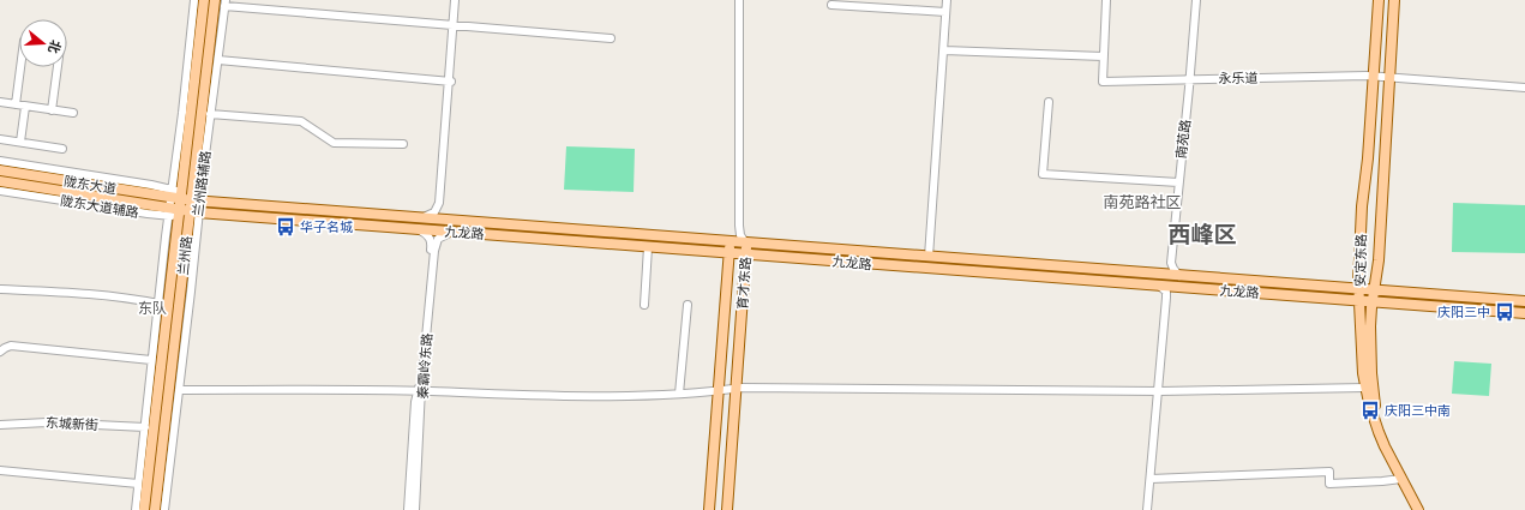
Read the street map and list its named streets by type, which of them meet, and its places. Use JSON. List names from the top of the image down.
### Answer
{
  "streets": {
    "main road": [
      "陇东大道",
      "九龙路",
      "兰州路",
      "安定东路",
      "育才东路"
    ],
    "street": [
      "永乐道",
      "南苑路",
      "兰州路辅路",
      "陇东大道辅路",
      "秦霸岭东路",
      "东城新街"
    ]
  },
  "crossings": [
    ["永乐道", "南苑路"],
    ["永乐道", "安定东路"],
    ["南苑路", "九龙路"],
    ["兰州路辅路", "陇东大道"],
    ["兰州路辅路", "九龙路"],
    ["兰州路辅路", "兰州路"],
    ["陇东大道", "陇东大道辅路"],
    ["陇东大道", "九龙路"],
    ["陇东大道", "兰州路"],
    ["陇东大道辅路", "九龙路"],
    ["陇东大道辅路", "兰州路"],
    ["九龙路", "兰州路"],
    ["九龙路", "安定东路"],
    ["九龙路", "育才东路"],
    ["九龙路", "秦霸岭东路"]
  ],
  "districts": ["南苑路社区", "西峰区", "东队"],
  "places": {
    "bus stop": ["华子名城", "庆阳三中", "庆阳三中南"]
  },
  "north": "right"
}
